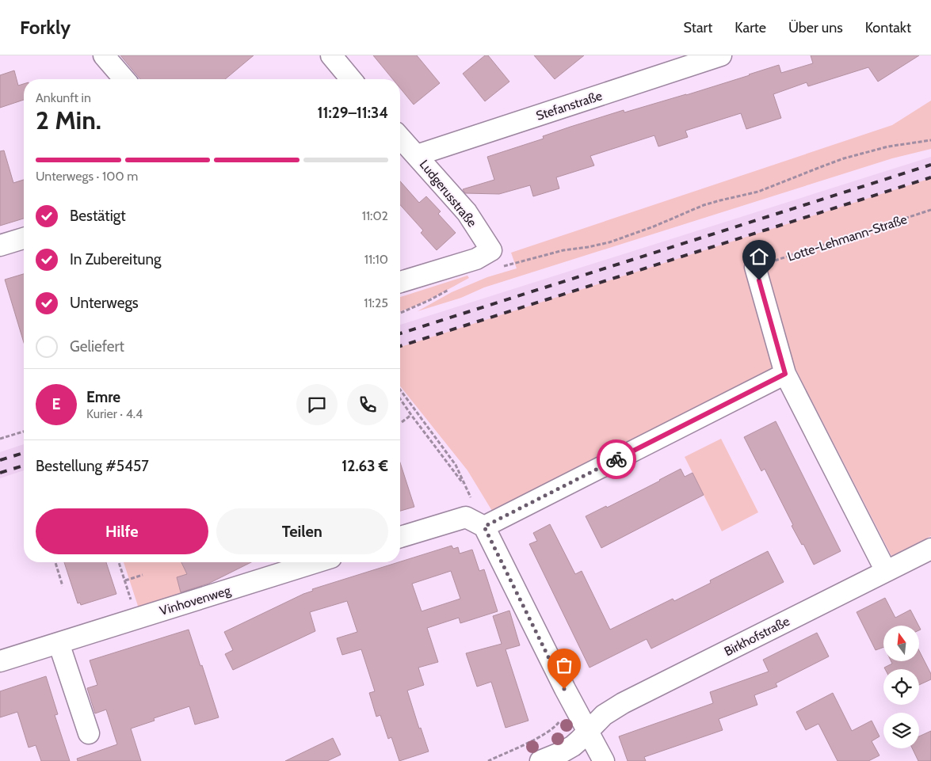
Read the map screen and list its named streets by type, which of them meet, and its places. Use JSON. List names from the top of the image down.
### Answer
{
  "streets": {
    "street": [
      "Stefanstraße",
      "Ludgerusstraße",
      "Vinhovenweg",
      "Birkhofstraße"
    ],
    "path": ["Lotte-Lehmann-Straße"]
  },
  "crossings": [
    ["Stefanstraße", "Ludgerusstraße"]
  ],
  "north": "top",
  "page": {
    "header": "Forkly",
    "nav": [
      "Start",
      "Karte",
      "Über uns",
      "Kontakt"
    ],
    "heading": ["2 Min.", "Ankunft in", "11:29–11:34"],
    "panel": [
      "Emre",
      "Kurier · 4.4",
      "Bestellung #5457",
      "12.63 €"
    ],
    "bar": "Unterwegs · 100 m",
    "list": [
      ["Bestätigt", "11:02"],
      ["In Zubereitung", "11:10"],
      ["Unterwegs", "11:25"],
      "Geliefert"
    ],
    "round": "E",
    "buttons": ["Hilfe", "Teilen"]
  }
}
